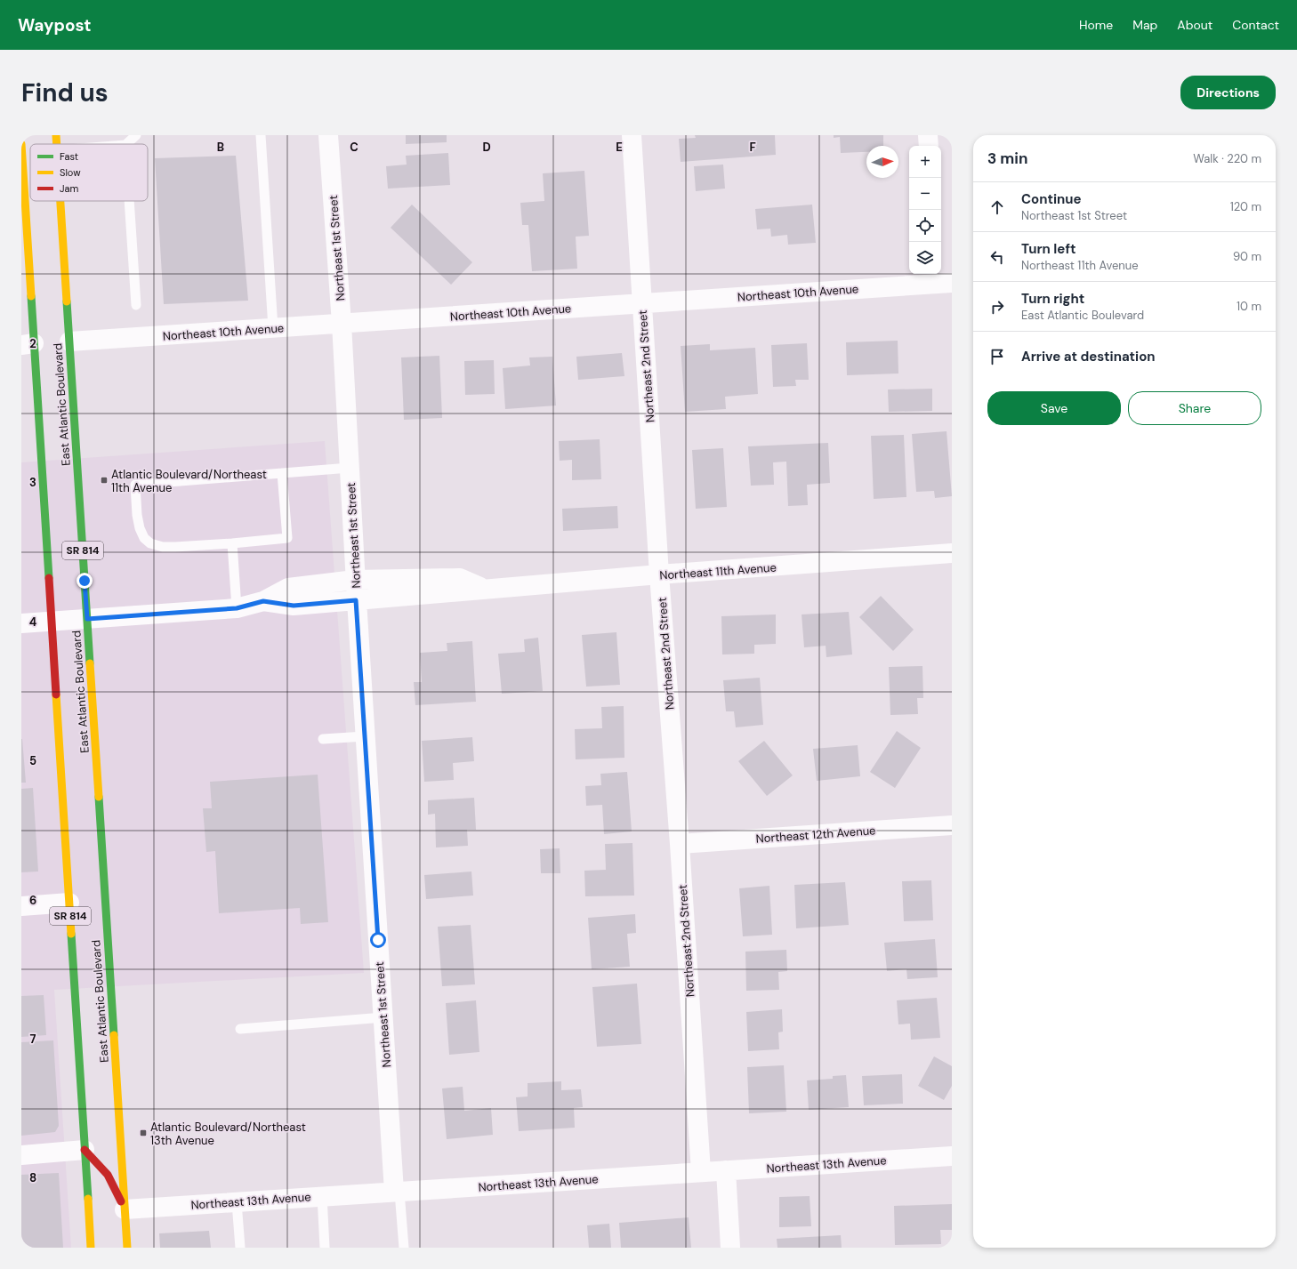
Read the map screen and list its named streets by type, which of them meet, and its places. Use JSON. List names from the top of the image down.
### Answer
{
  "streets": {
    "main road": ["East Atlantic Boulevard", "SR 814"],
    "street": [
      "Northeast 1st Street",
      "Northeast 10th Avenue",
      "Northeast 2nd Street",
      "Northeast 11th Avenue",
      "Northeast 12th Avenue",
      "Northeast 13th Avenue"
    ]
  },
  "crossings": [
    ["Northeast 1st Street", "Northeast 10th Avenue"],
    ["Northeast 1st Street", "Northeast 11th Avenue"],
    ["Northeast 1st Street", "Northeast 13th Avenue"],
    ["Northeast 10th Avenue", "Northeast 2nd Street"],
    ["Northeast 10th Avenue", "East Atlantic Boulevard"],
    ["Northeast 2nd Street", "Northeast 11th Avenue"],
    ["Northeast 2nd Street", "Northeast 12th Avenue"],
    ["Northeast 2nd Street", "Northeast 13th Avenue"],
    ["East Atlantic Boulevard", "Northeast 11th Avenue"],
    ["East Atlantic Boulevard", "Northeast 13th Avenue"]
  ],
  "places": {
    "transit": ["Atlantic Boulevard/Northeast 11th Avenue", "Atlantic Boulevard/Northeast 13th Avenue"]
  },
  "legend": ["Fast", "Slow", "Jam"],
  "north": "right",
  "page": {
    "header": "Waypost",
    "nav": [
      "Home",
      "Map",
      "About",
      "Contact"
    ],
    "buttons": [
      "Directions",
      ["Save", "Share"]
    ],
    "title": "Find us",
    "heading": ["3 min", "Walk · 220 m"],
    "map_buttons": ["+", "−"],
    "list": [
      ["Continue", "Northeast 1st Street", "120 m"],
      ["Turn left", "Northeast 11th Avenue", "90 m"],
      ["Turn right", "East Atlantic Boulevard", "10 m"],
      "Arrive at destination"
    ]
  },
  "grid": {
    "columns": [
      "B",
      "C",
      "D",
      "E",
      "F"
    ],
    "rows": [
      "2",
      "3",
      "4",
      "5",
      "6",
      "7",
      "8"
    ]
  }
}
